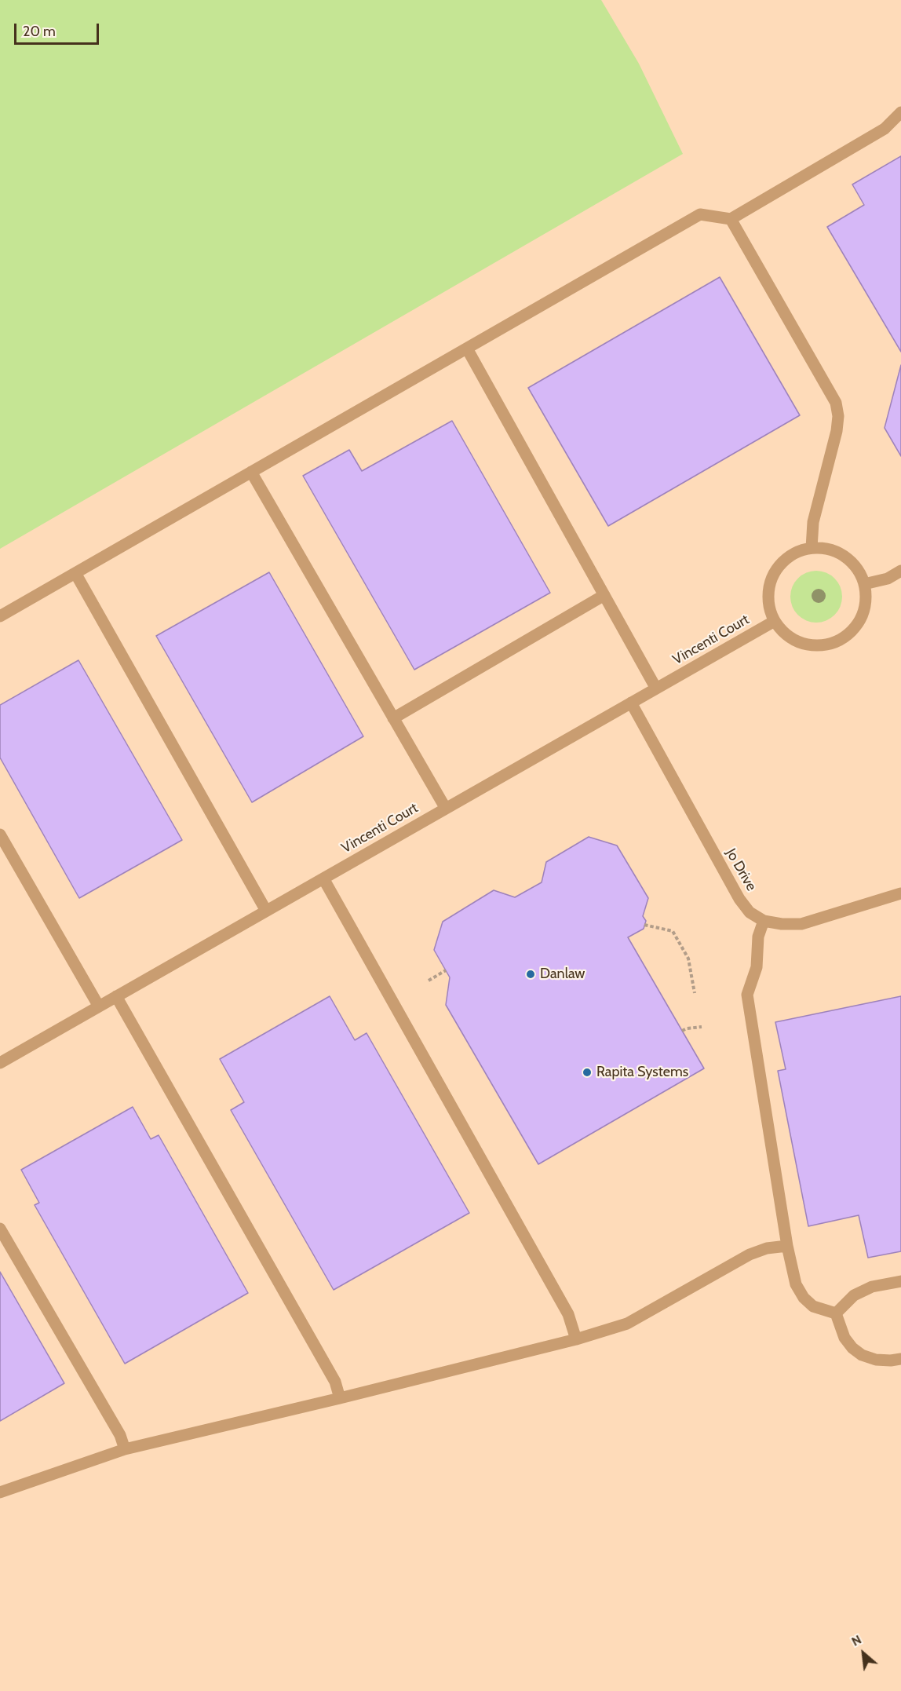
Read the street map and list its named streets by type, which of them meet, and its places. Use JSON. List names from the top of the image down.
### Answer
{
  "streets": {
    "street": ["Vincenti Court", "Jo Drive"]
  },
  "crossings": [
    ["Vincenti Court", "Jo Drive"]
  ],
  "places": ["Danlaw", "Rapita Systems"],
  "scale_bar": "20 m",
  "north": "top left"
}
